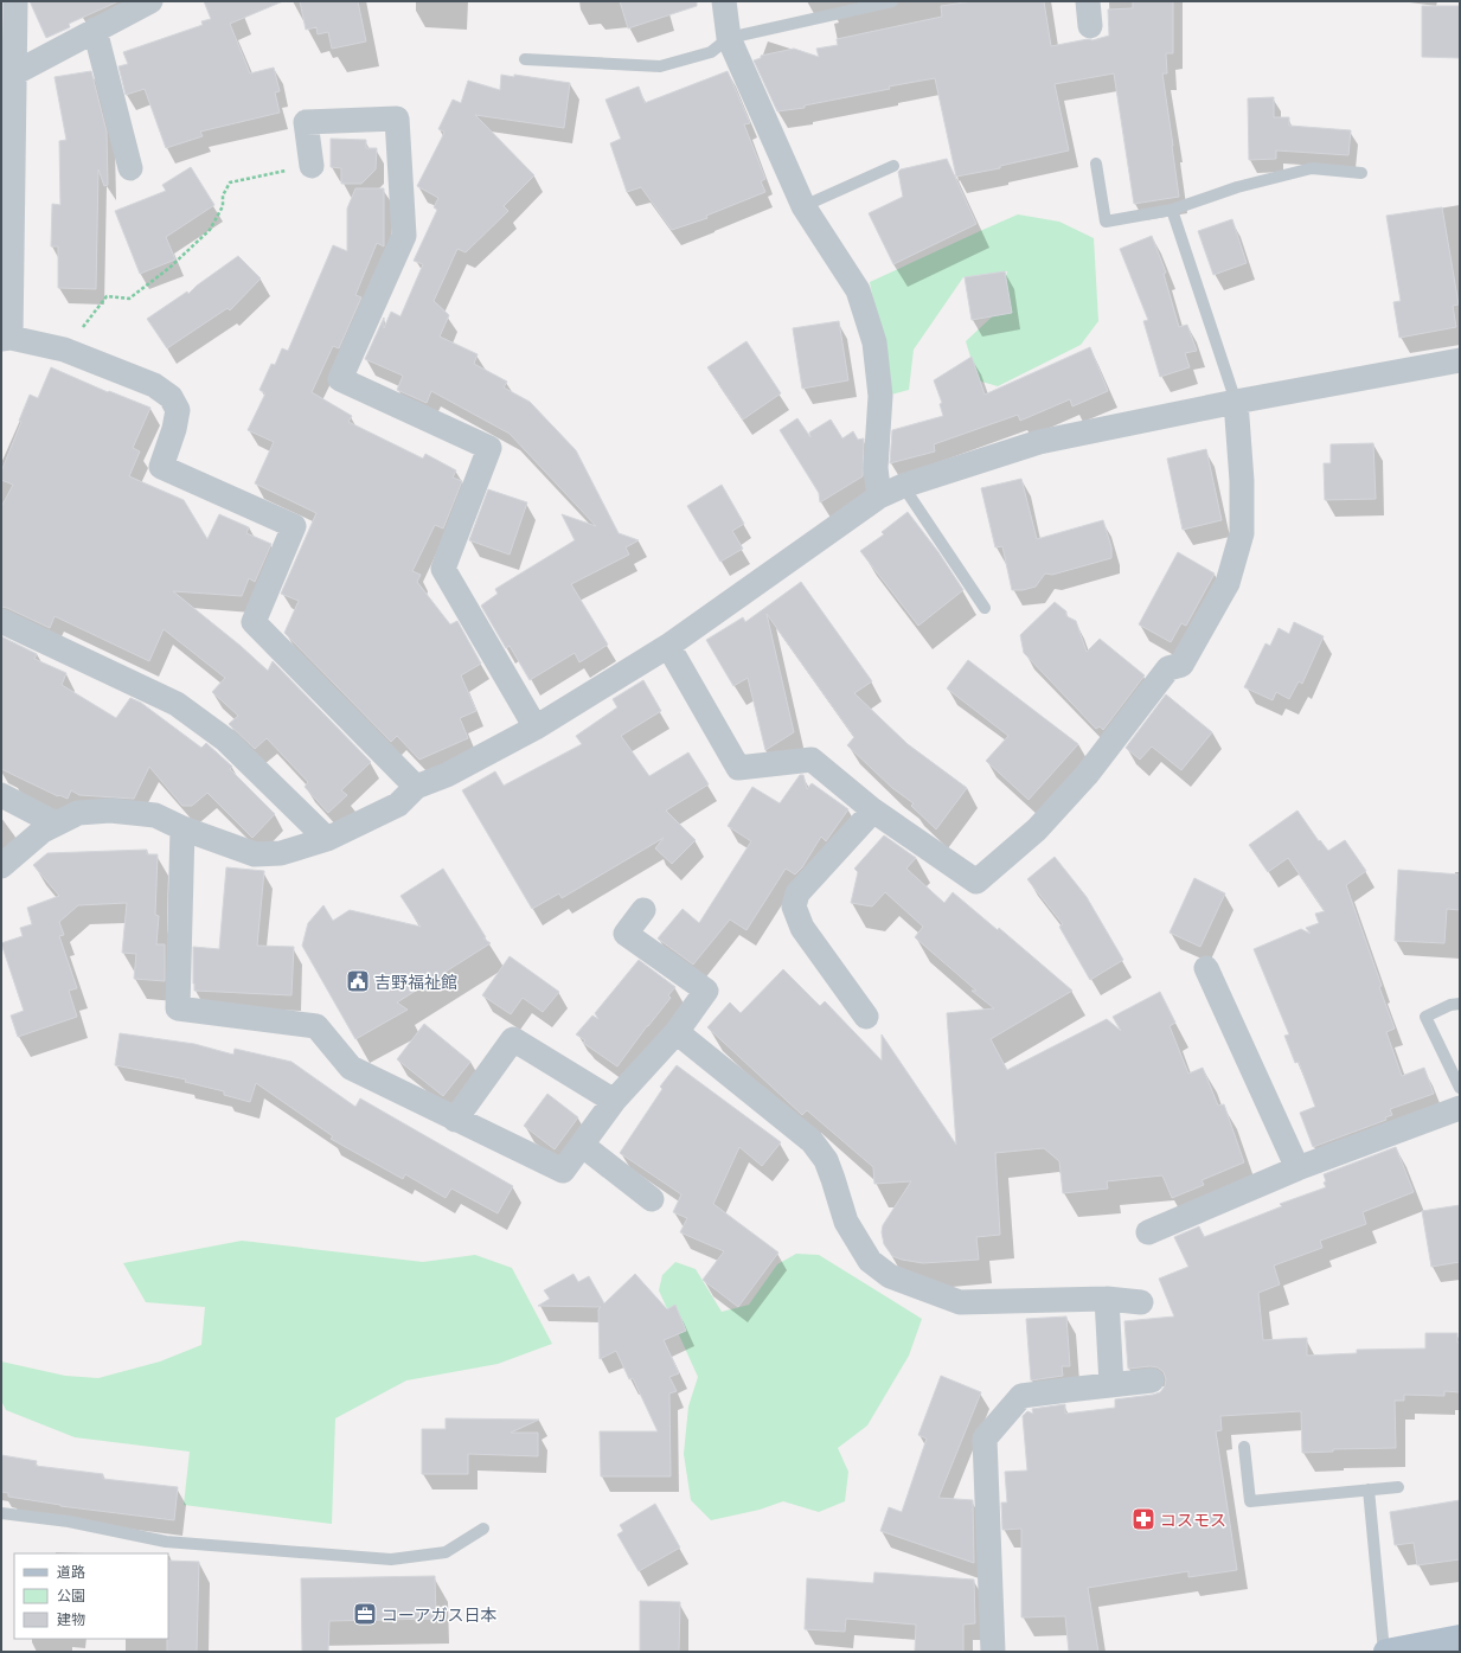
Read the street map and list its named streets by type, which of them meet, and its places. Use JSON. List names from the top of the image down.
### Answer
{
  "places": {
    "public building": ["吉野福祉館"],
    "pharmacy": ["コスモス"],
    "office": ["コーアガス日本"]
  },
  "legend": ["道路", "公園", "建物"]
}
